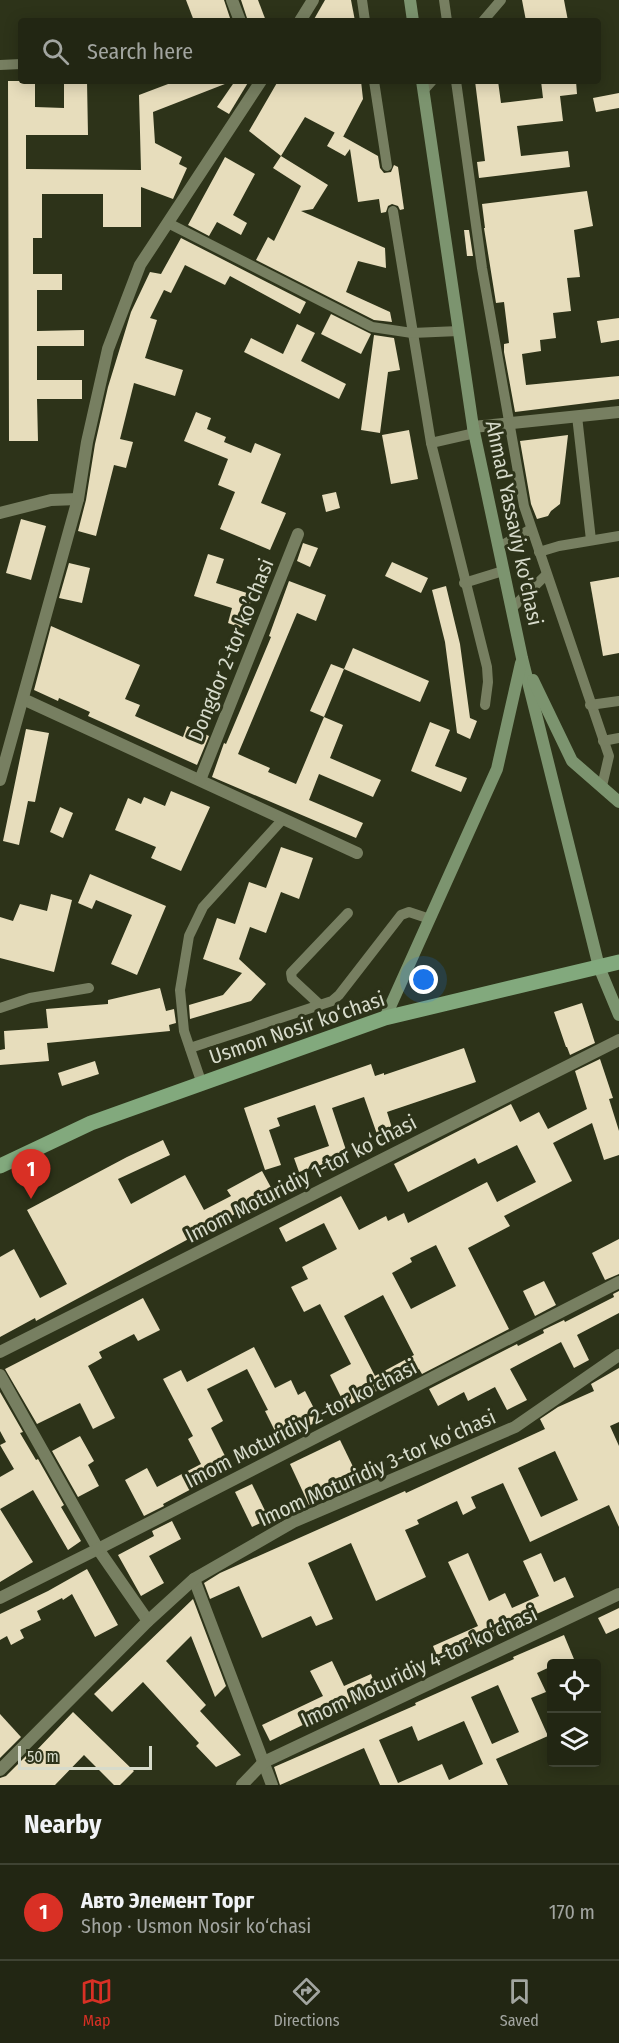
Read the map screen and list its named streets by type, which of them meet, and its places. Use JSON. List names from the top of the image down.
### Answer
{
  "streets": {
    "main road": ["Ahmad Yassaviy ko'chasi", "Usmon Nosir ko‘chasi"],
    "street": [
      "Dongdor 2-tor koʼchasi",
      "Imom Moturidiy 1-tor koʻchasi",
      "Imom Moturidiy 2-tor koʻchasi",
      "Imom Moturidiy 3-tor koʻchasi",
      "Imom Moturidiy 4-tor koʻchasi"
    ]
  },
  "crossings": [
    ["Ahmad Yassaviy ko'chasi", "Usmon Nosir ko‘chasi"]
  ],
  "scale_bar": "50 m",
  "page": {
    "search": "Search here",
    "pins": "1",
    "scale": "50 m",
    "heading": "Nearby",
    "list": [
      {
        "mark": "1",
        "name": "Авто Элемент Торг",
        "note": "Shop · Usmon Nosir ko‘chasi",
        "value": "170 m"
      }
    ],
    "nav": ["Map", "Directions", "Saved"]
  }
}
